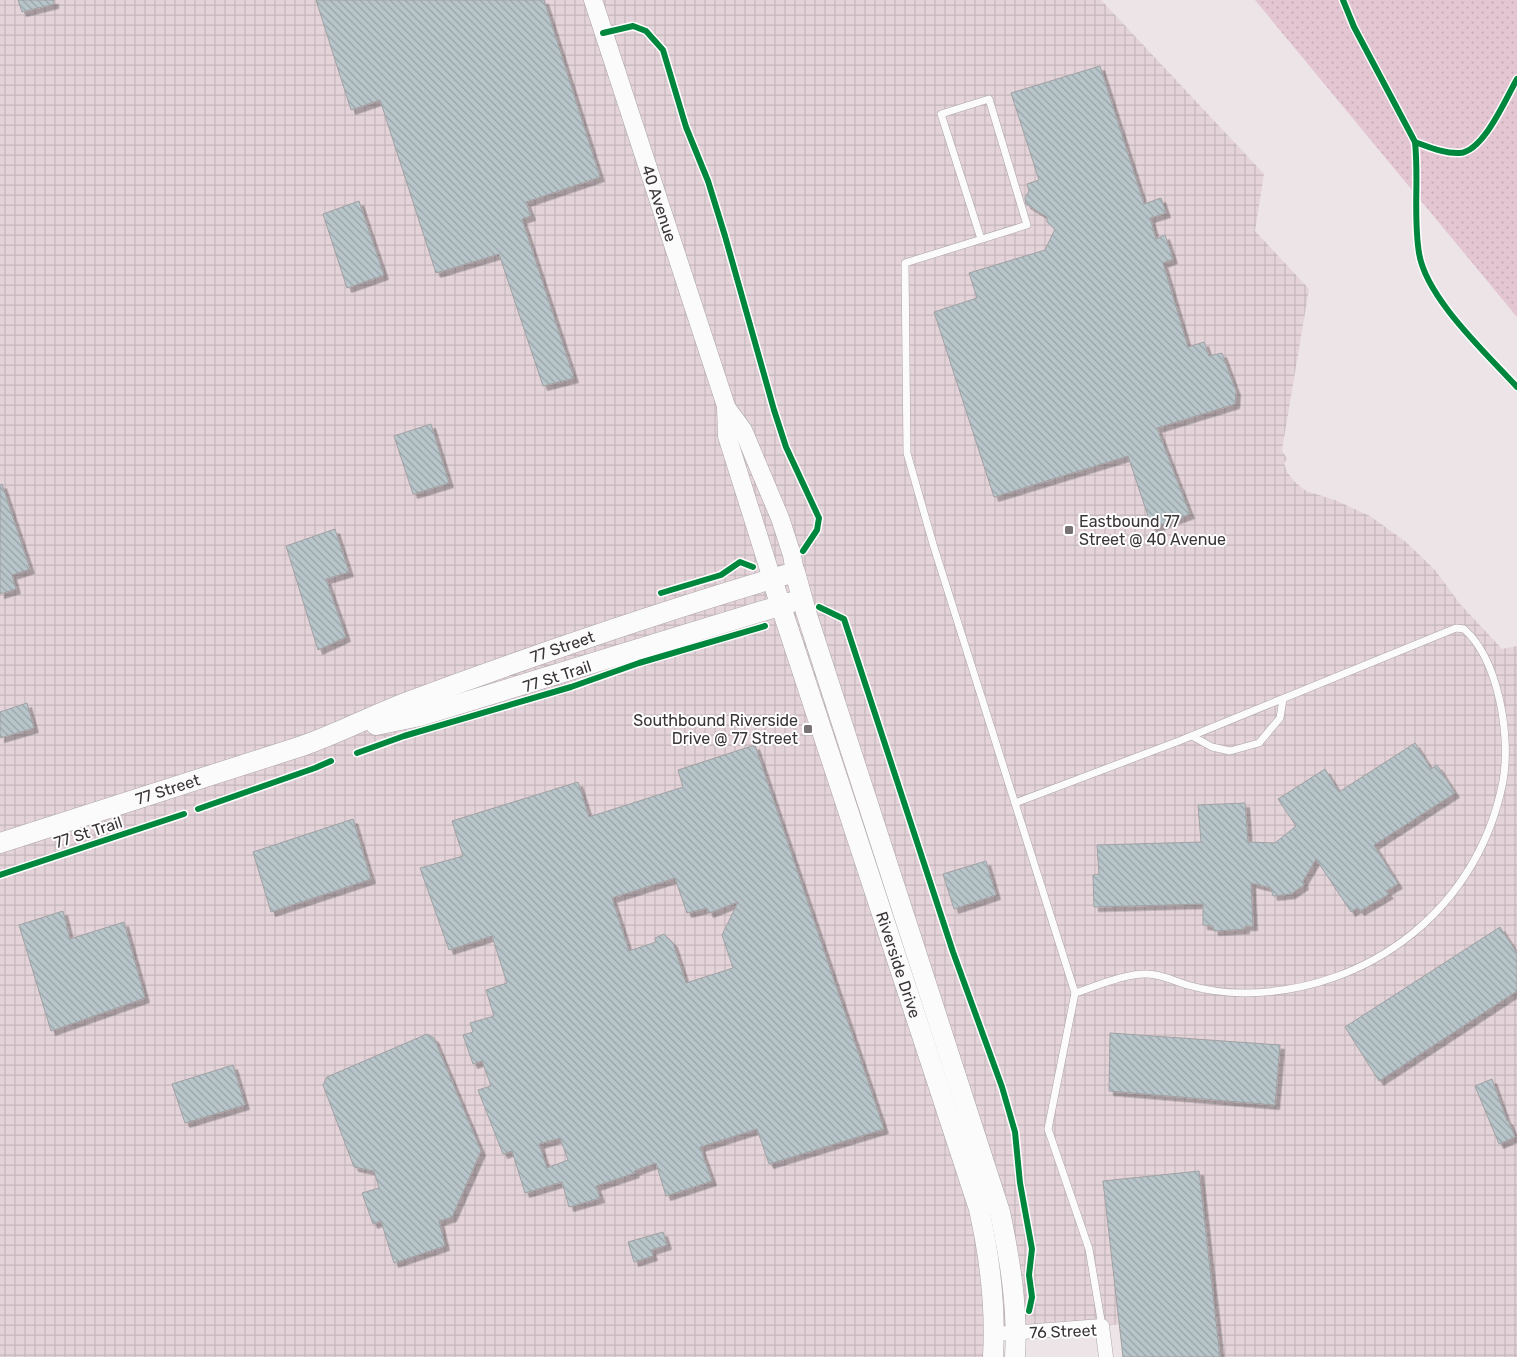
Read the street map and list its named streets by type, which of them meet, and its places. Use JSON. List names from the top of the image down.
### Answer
{
  "streets": {
    "main road": ["40 Avenue", "77 Street", "Riverside Drive"],
    "street": ["76 Street"],
    "cycle path": ["77 St Trail"]
  },
  "crossings": [
    ["40 Avenue", "77 Street"],
    ["40 Avenue", "Riverside Drive"],
    ["77 Street", "Riverside Drive"],
    ["Riverside Drive", "76 Street"]
  ],
  "places": {
    "transit": ["Eastbound 77 Street @ 40 Avenue", "Southbound Riverside Drive @ 77 Street"]
  }
}
